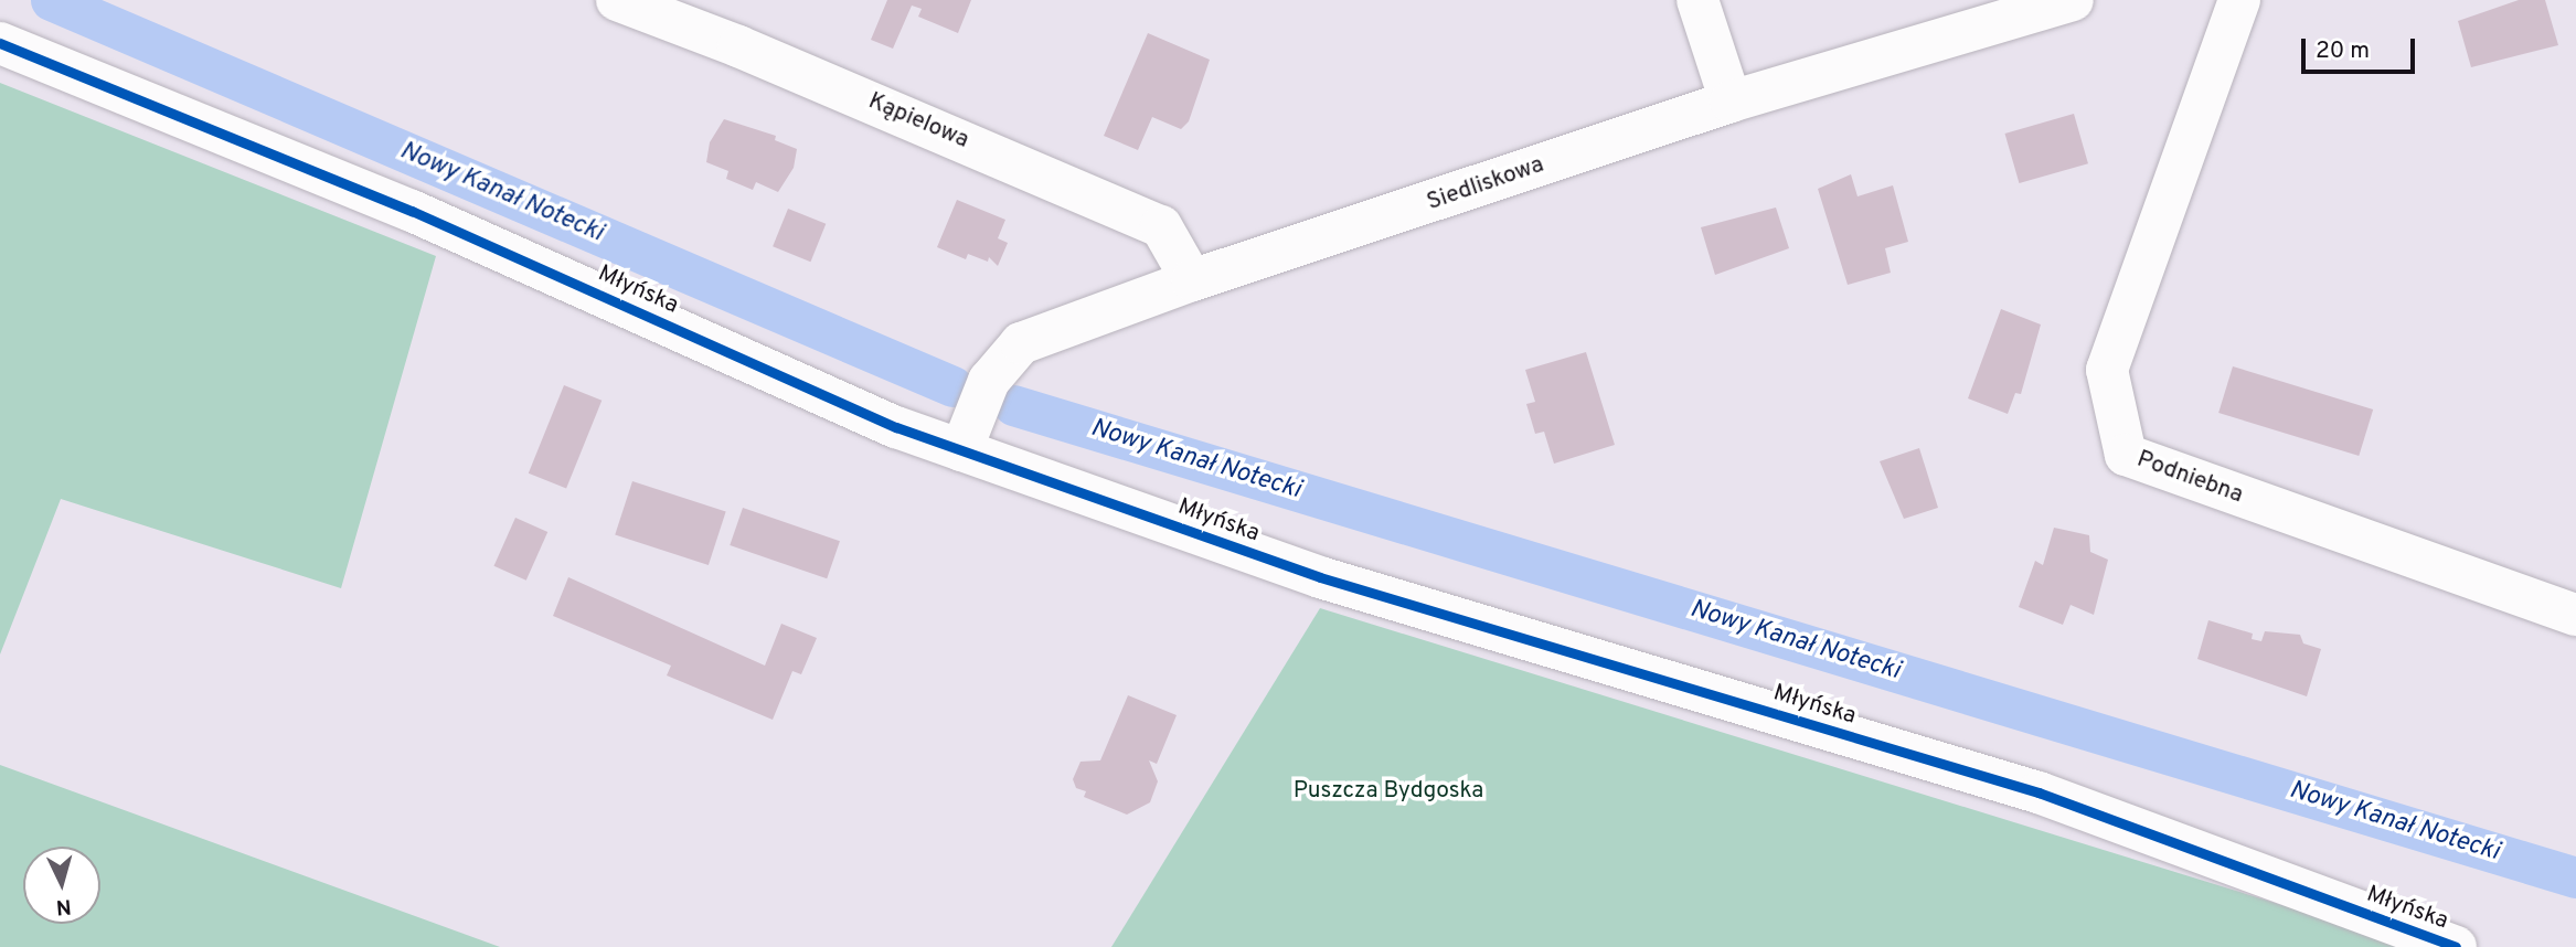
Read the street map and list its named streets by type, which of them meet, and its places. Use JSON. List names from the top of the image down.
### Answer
{
  "streets": {
    "street": [
      "Kąpielowa",
      "Siedliskowa",
      "Młyńska",
      "Podniebna"
    ]
  },
  "crossings": [
    ["Kąpielowa", "Siedliskowa"],
    ["Siedliskowa", "Młyńska"]
  ],
  "water": ["Nowy Kanał Notecki"],
  "parks": ["Puszcza Bydgoska"],
  "scale_bar": "20 m",
  "north": "bottom"
}
